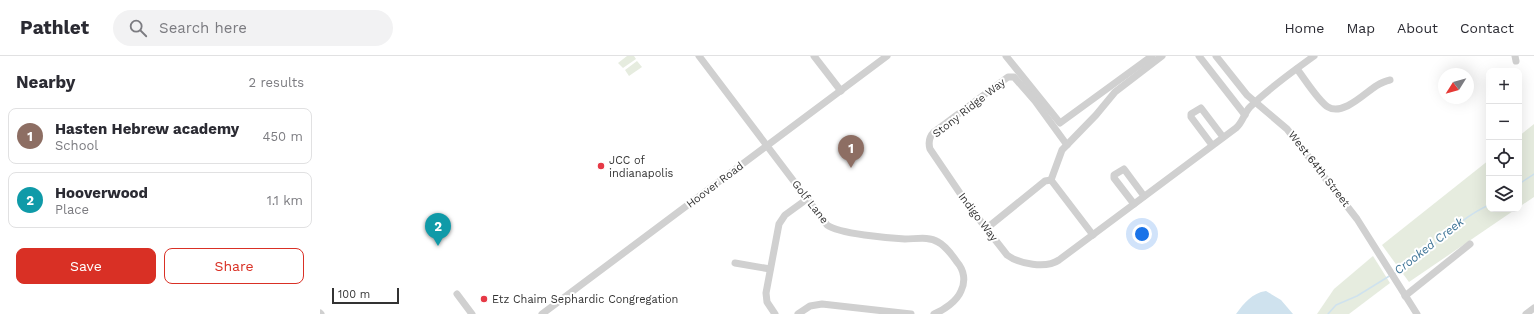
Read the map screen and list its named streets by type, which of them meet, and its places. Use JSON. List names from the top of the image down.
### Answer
{
  "streets": {
    "street": [
      "Stony Ridge Way",
      "West 64th Street",
      "Hoover Road",
      "Golf Lane",
      "Indigo Way"
    ]
  },
  "crossings": [
    ["Stony Ridge Way", "Indigo Way"],
    ["Hoover Road", "Golf Lane"]
  ],
  "water": ["Crooked Creek"],
  "places": ["JCC of indianapolis", "Etz Chaim Sephardic Congregation"],
  "scale_bar": "100 m",
  "north": "bottom left",
  "page": {
    "header": "Pathlet",
    "search": "Search here",
    "nav": [
      "Home",
      "Map",
      "About",
      "Contact"
    ],
    "heading": ["Nearby", "2 results"],
    "map_buttons": ["+", "−"],
    "list": [
      {
        "mark": "1",
        "name": "Hasten Hebrew academy",
        "note": "School",
        "value": "450 m"
      },
      {
        "mark": "2",
        "name": "Hooverwood",
        "note": "Place",
        "value": "1.1 km"
      }
    ],
    "pins": ["1", "2"],
    "buttons": ["Save", "Share"],
    "scale": "100 m"
  }
}
